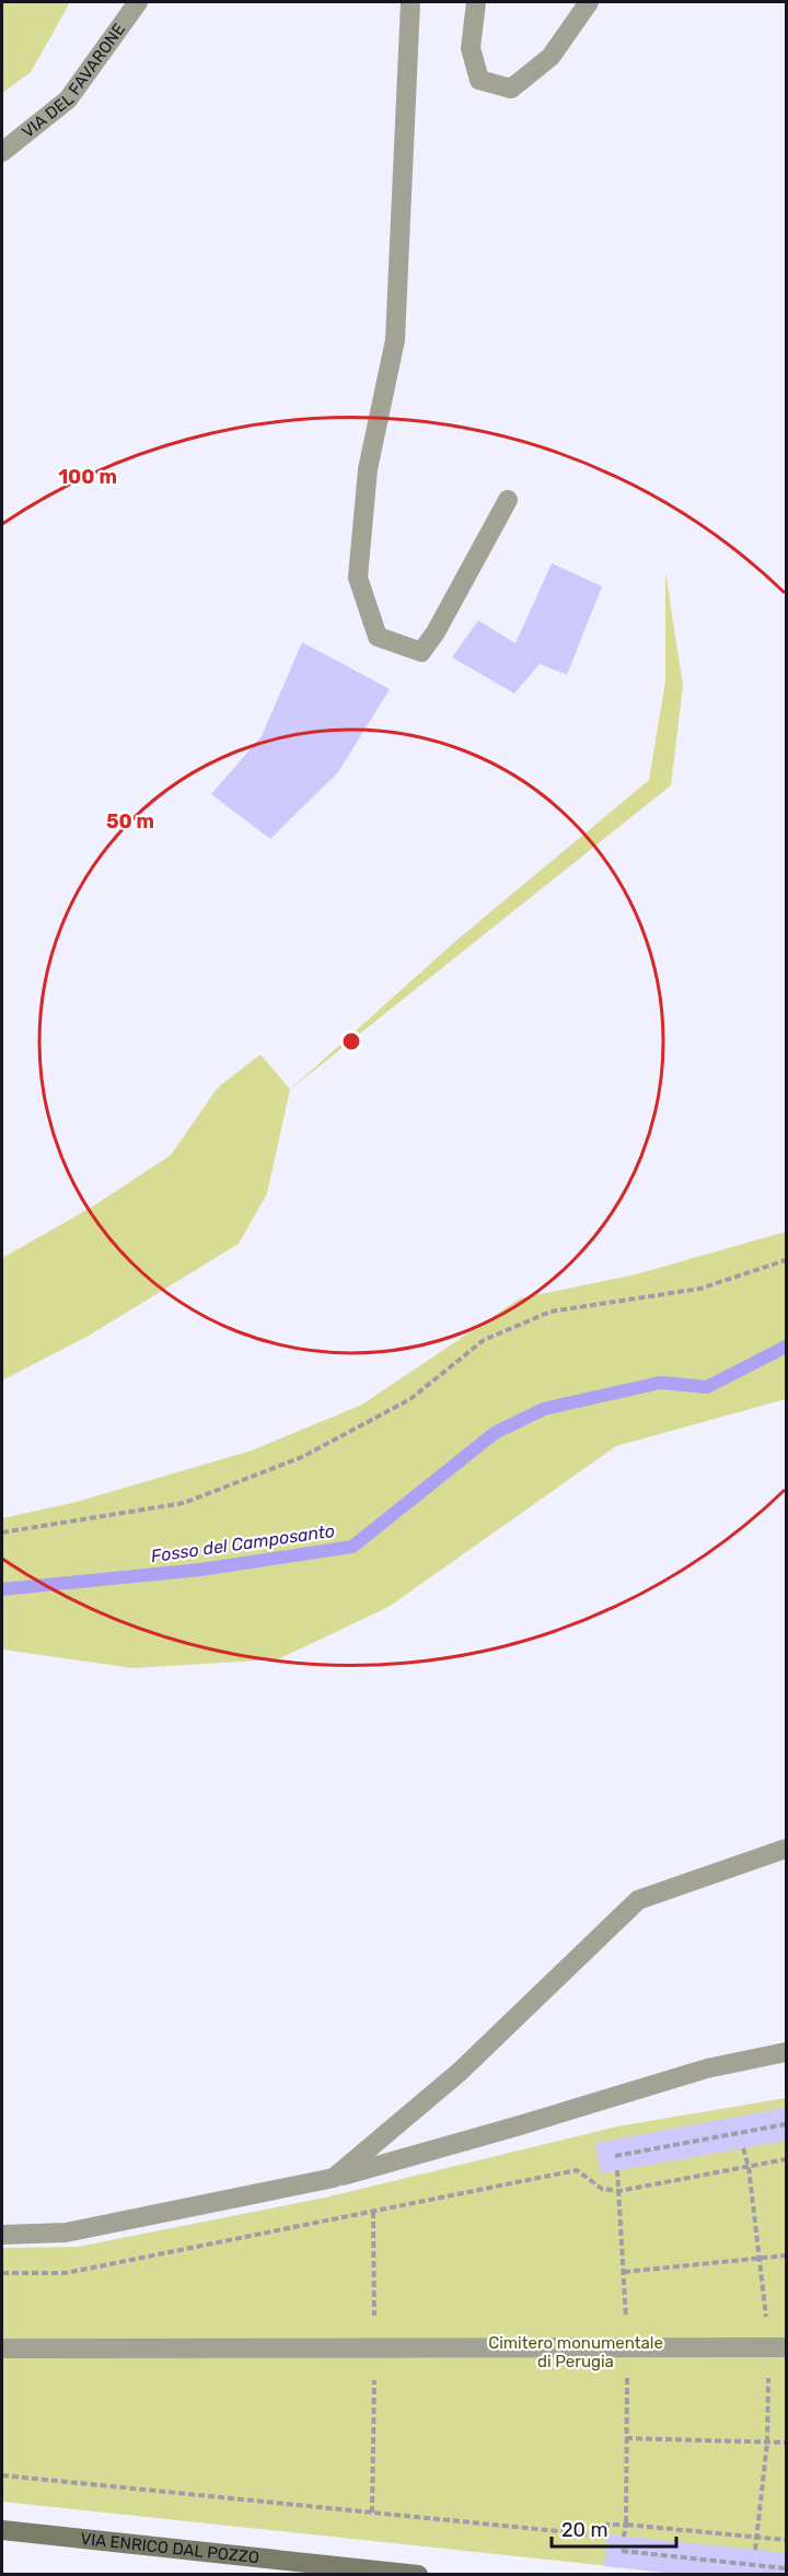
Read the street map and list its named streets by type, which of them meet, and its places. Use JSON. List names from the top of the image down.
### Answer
{
  "streets": {
    "street": ["VIA DEL FAVARONE", "VIA ENRICO DAL POZZO"]
  },
  "water": ["Fosso del Camposanto"],
  "parks": ["Cimitero monumentale di Perugia"],
  "scale_bar": "20 m",
  "rings": ["100 m", "50 m"]
}
